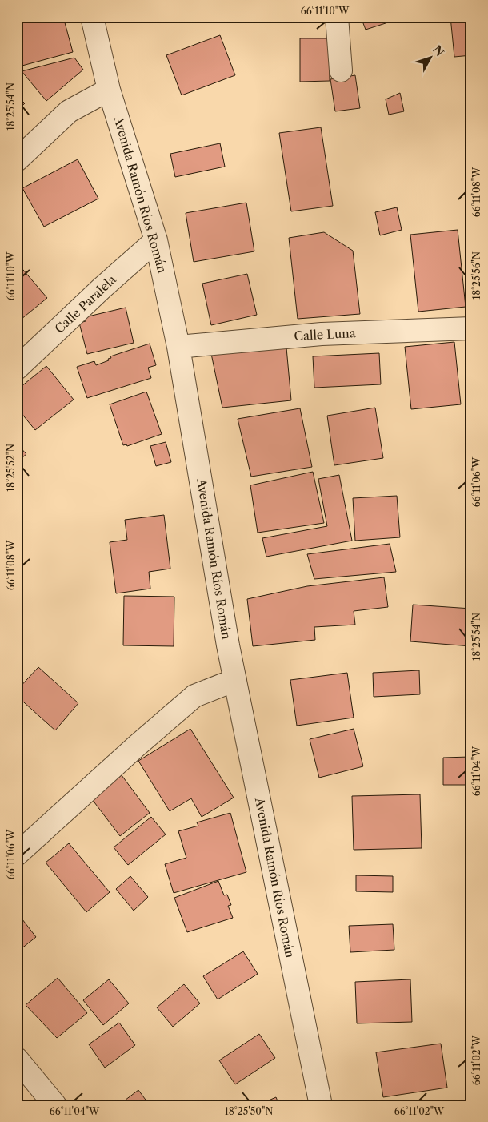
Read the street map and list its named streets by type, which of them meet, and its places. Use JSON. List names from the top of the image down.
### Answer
{
  "streets": {
    "street": ["Avenida Ramón Ríos Román", "Calle Paralela", "Calle Luna"]
  },
  "crossings": [
    ["Avenida Ramón Ríos Román", "Calle Paralela"],
    ["Avenida Ramón Ríos Román", "Calle Luna"]
  ],
  "north": "top right",
  "coordinates": [
    "66°11'10\"W",
    "18°25'54\"N",
    "66°11'08\"W",
    "18°25'56\"N",
    "18°25'52\"N",
    "66°11'06\"W",
    "66°11'04\"W",
    "66°11'02\"W",
    "18°25'50\"N"
  ]
}
